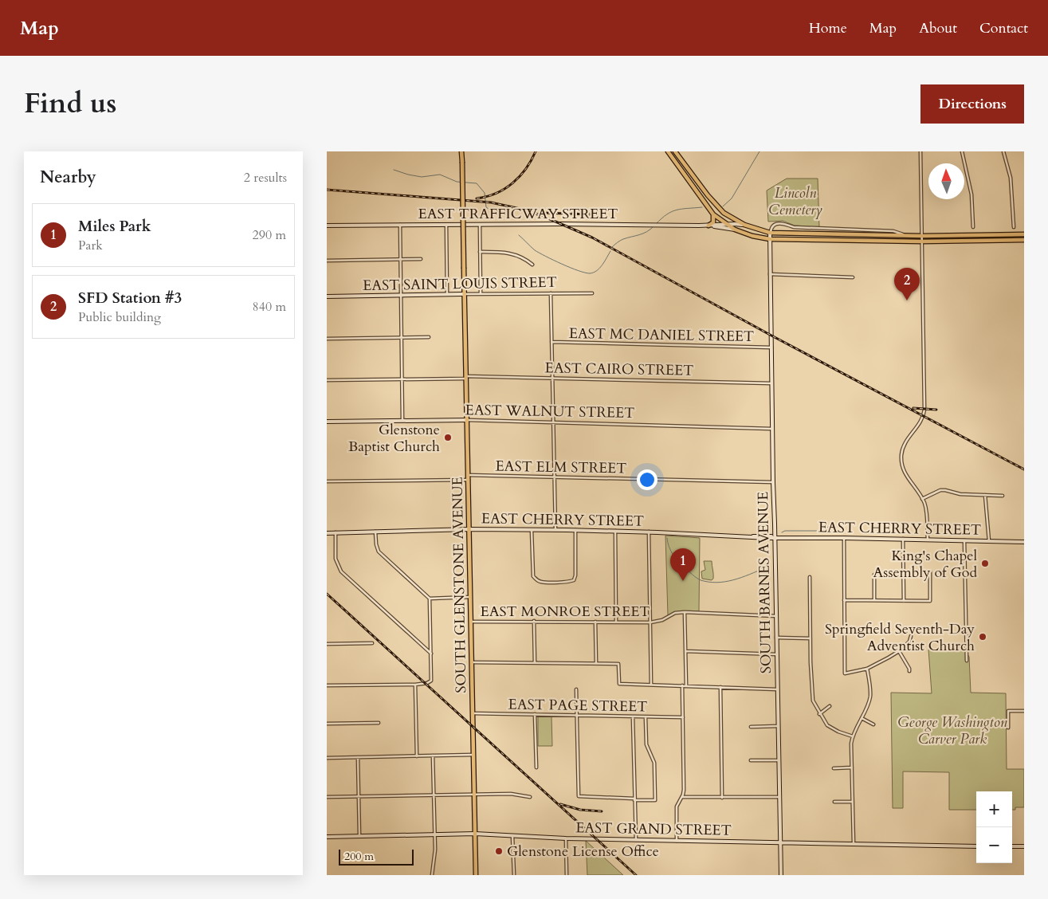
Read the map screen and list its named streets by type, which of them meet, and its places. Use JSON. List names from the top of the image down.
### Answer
{
  "streets": {
    "main road": ["SOUTH GLENSTONE AVENUE"],
    "street": [
      "EAST TRAFFICWAY STREET",
      "EAST SAINT LOUIS STREET",
      "EAST MC DANIEL STREET",
      "EAST CAIRO STREET",
      "EAST WALNUT STREET",
      "EAST ELM STREET",
      "EAST CHERRY STREET",
      "SOUTH BARNES AVENUE",
      "EAST MONROE STREET",
      "EAST PAGE STREET",
      "EAST GRAND STREET"
    ]
  },
  "crossings": [
    ["EAST SAINT LOUIS STREET", "SOUTH GLENSTONE AVENUE"],
    ["EAST MC DANIEL STREET", "SOUTH BARNES AVENUE"],
    ["EAST CAIRO STREET", "SOUTH BARNES AVENUE"],
    ["EAST CAIRO STREET", "SOUTH GLENSTONE AVENUE"],
    ["EAST WALNUT STREET", "SOUTH BARNES AVENUE"],
    ["EAST WALNUT STREET", "SOUTH GLENSTONE AVENUE"],
    ["EAST ELM STREET", "SOUTH BARNES AVENUE"],
    ["EAST ELM STREET", "SOUTH GLENSTONE AVENUE"],
    ["EAST CHERRY STREET", "SOUTH BARNES AVENUE"],
    ["EAST CHERRY STREET", "SOUTH GLENSTONE AVENUE"],
    ["SOUTH BARNES AVENUE", "EAST MONROE STREET"],
    ["SOUTH BARNES AVENUE", "EAST GRAND STREET"],
    ["SOUTH GLENSTONE AVENUE", "EAST MONROE STREET"],
    ["SOUTH GLENSTONE AVENUE", "EAST PAGE STREET"],
    ["SOUTH GLENSTONE AVENUE", "EAST GRAND STREET"]
  ],
  "parks": ["Lincoln Cemetery", "George Washington Carver Park"],
  "places": [
    "Glenstone Baptist Church",
    "King's Chapel Assembly of God",
    "Springfield Seventh-Day Adventist Church",
    "Glenstone License Office"
  ],
  "scale_bar": "200 m",
  "north": "top",
  "page": {
    "header": "Map",
    "nav": [
      "Home",
      "Map",
      "About",
      "Contact"
    ],
    "title": "Find us",
    "buttons": "Directions",
    "heading": ["Nearby", "2 results"],
    "list": [
      {
        "mark": "1",
        "name": "Miles Park",
        "note": "Park",
        "value": "290 m"
      },
      {
        "mark": "2",
        "name": "SFD Station #3",
        "note": "Public building",
        "value": "840 m"
      }
    ],
    "pins": ["2", "1"],
    "map_buttons": ["+", "−"],
    "scale": "200 m"
  }
}
